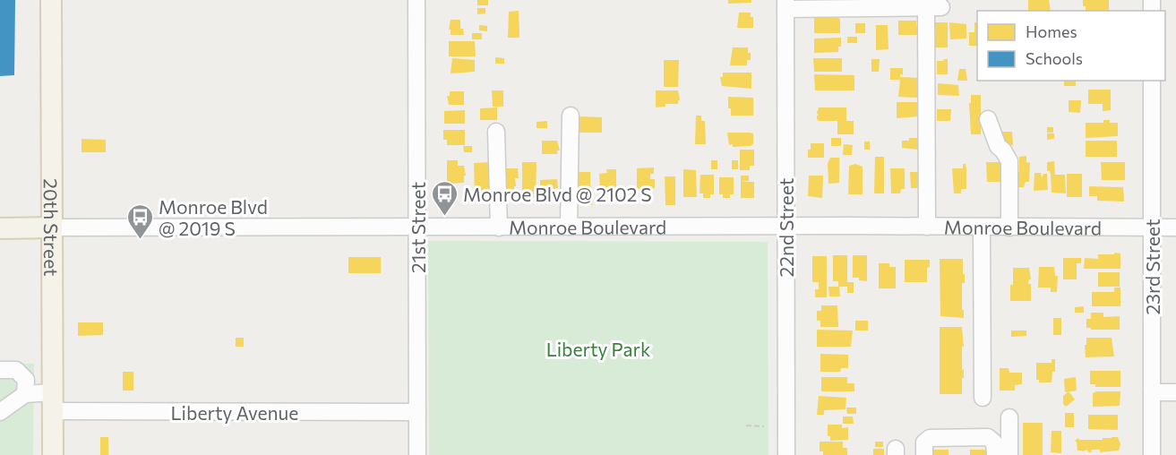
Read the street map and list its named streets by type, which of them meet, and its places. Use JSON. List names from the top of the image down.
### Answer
{
  "streets": {
    "main road": ["Monroe Boulevard", "20th Street"],
    "street": [
      "21st Street",
      "22nd Street",
      "23rd Street",
      "Liberty Avenue"
    ]
  },
  "crossings": [
    ["Monroe Boulevard", "20th Street"],
    ["Monroe Boulevard", "21st Street"],
    ["Monroe Boulevard", "22nd Street"],
    ["Monroe Boulevard", "23rd Street"],
    ["20th Street", "Liberty Avenue"],
    ["21st Street", "Liberty Avenue"]
  ],
  "parks": ["Liberty Park"],
  "places": {
    "bus stop": ["Monroe Blvd @ 2102 S", "Monroe Blvd @ 2019 S"]
  },
  "legend": ["Homes", "Schools"]
}
